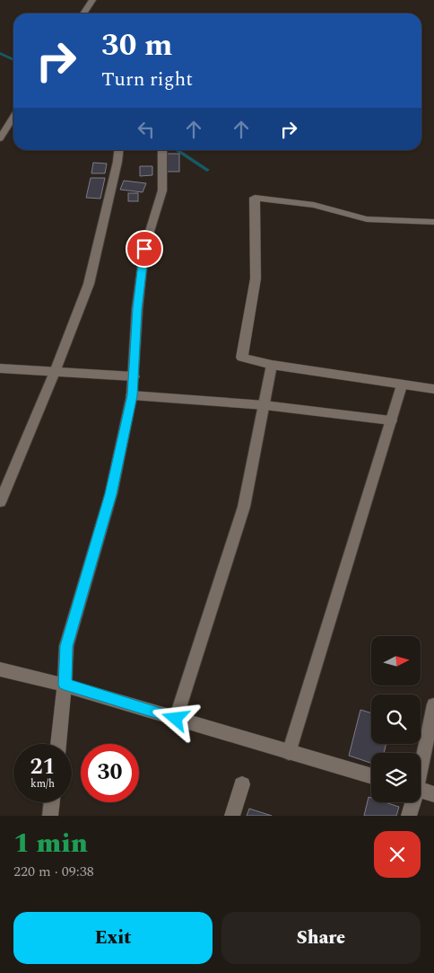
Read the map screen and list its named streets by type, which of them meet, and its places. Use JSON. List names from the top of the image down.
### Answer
{
  "north": "right",
  "page": {
    "turn": ["30 m", "Turn right"],
    "speed": "21 km/h",
    "limit": "30",
    "heading": ["1 min", "220 m · 09:38"],
    "buttons": ["Exit", "Share"]
  }
}
